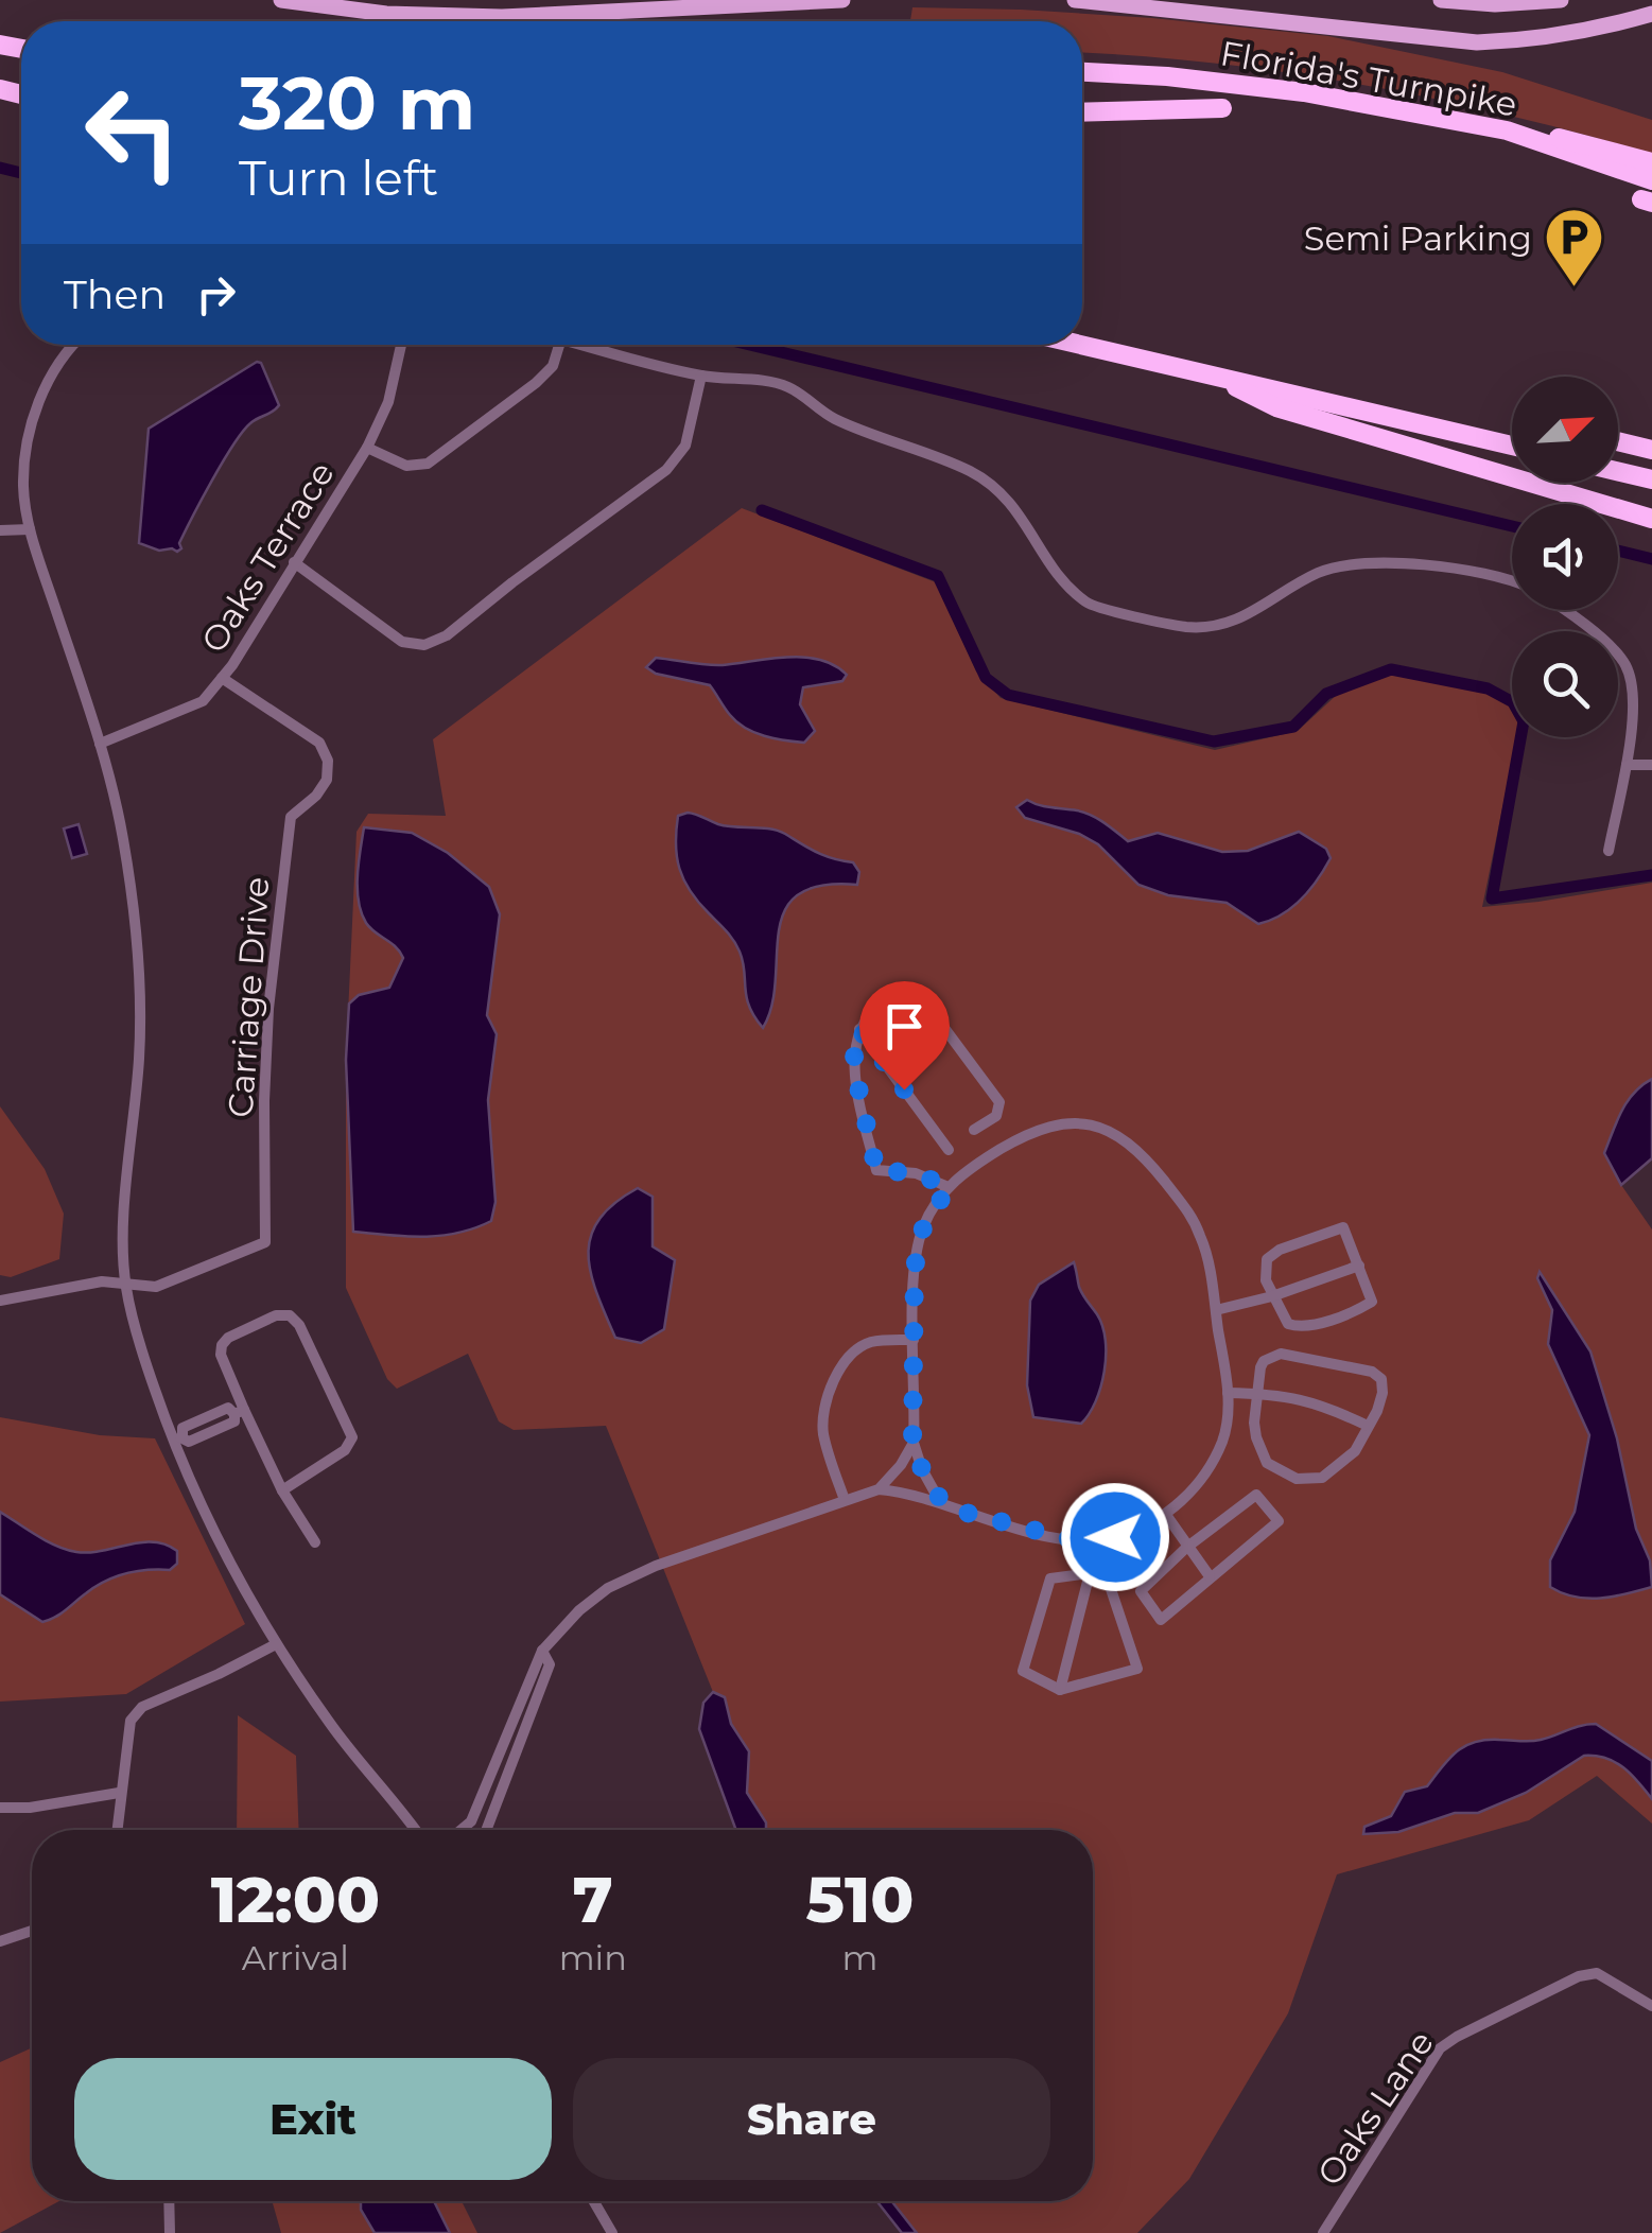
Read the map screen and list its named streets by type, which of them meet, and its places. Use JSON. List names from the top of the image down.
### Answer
{
  "streets": {
    "highway": ["Florida's Turnpike"],
    "street": ["Oaks Terrace", "Carriage Drive", "Oaks Lane"]
  },
  "crossings": [
    ["Oaks Terrace", "Carriage Drive"]
  ],
  "places": {
    "parking": ["Semi Parking"]
  },
  "north": "top right",
  "page": {
    "turn": ["320 m", "Turn left"],
    "then": "Then",
    "eta": [
      "12:00",
      "Arrival",
      "7",
      "min",
      "510",
      "m"
    ],
    "buttons": ["Exit", "Share"]
  }
}
